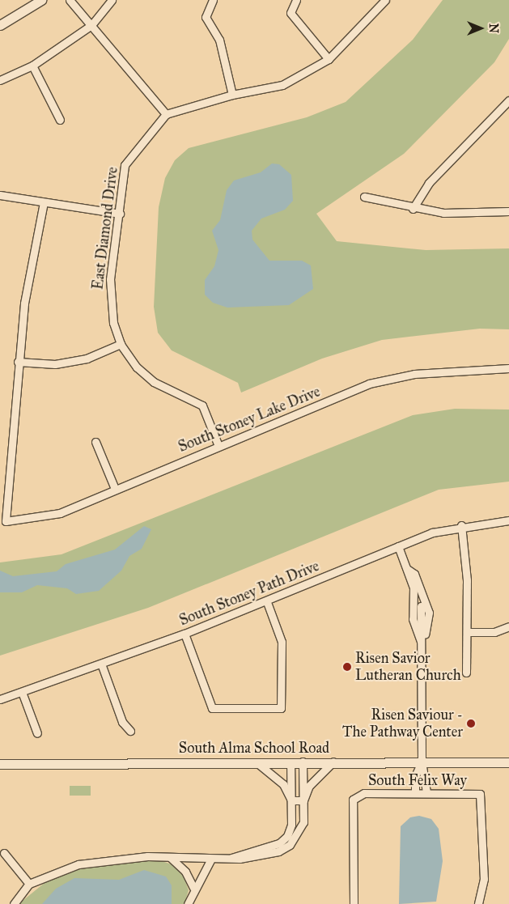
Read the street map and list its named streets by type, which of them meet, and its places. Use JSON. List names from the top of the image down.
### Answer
{
  "streets": {
    "main road": ["South Alma School Road"],
    "street": [
      "East Diamond Drive",
      "South Stoney Lake Drive",
      "South Stoney Path Drive",
      "South Felix Way"
    ]
  },
  "crossings": [
    ["East Diamond Drive", "South Stoney Lake Drive"]
  ],
  "places": ["Risen Savior Lutheran Church", "Risen Saviour - The Pathway Center"],
  "north": "right"
}
